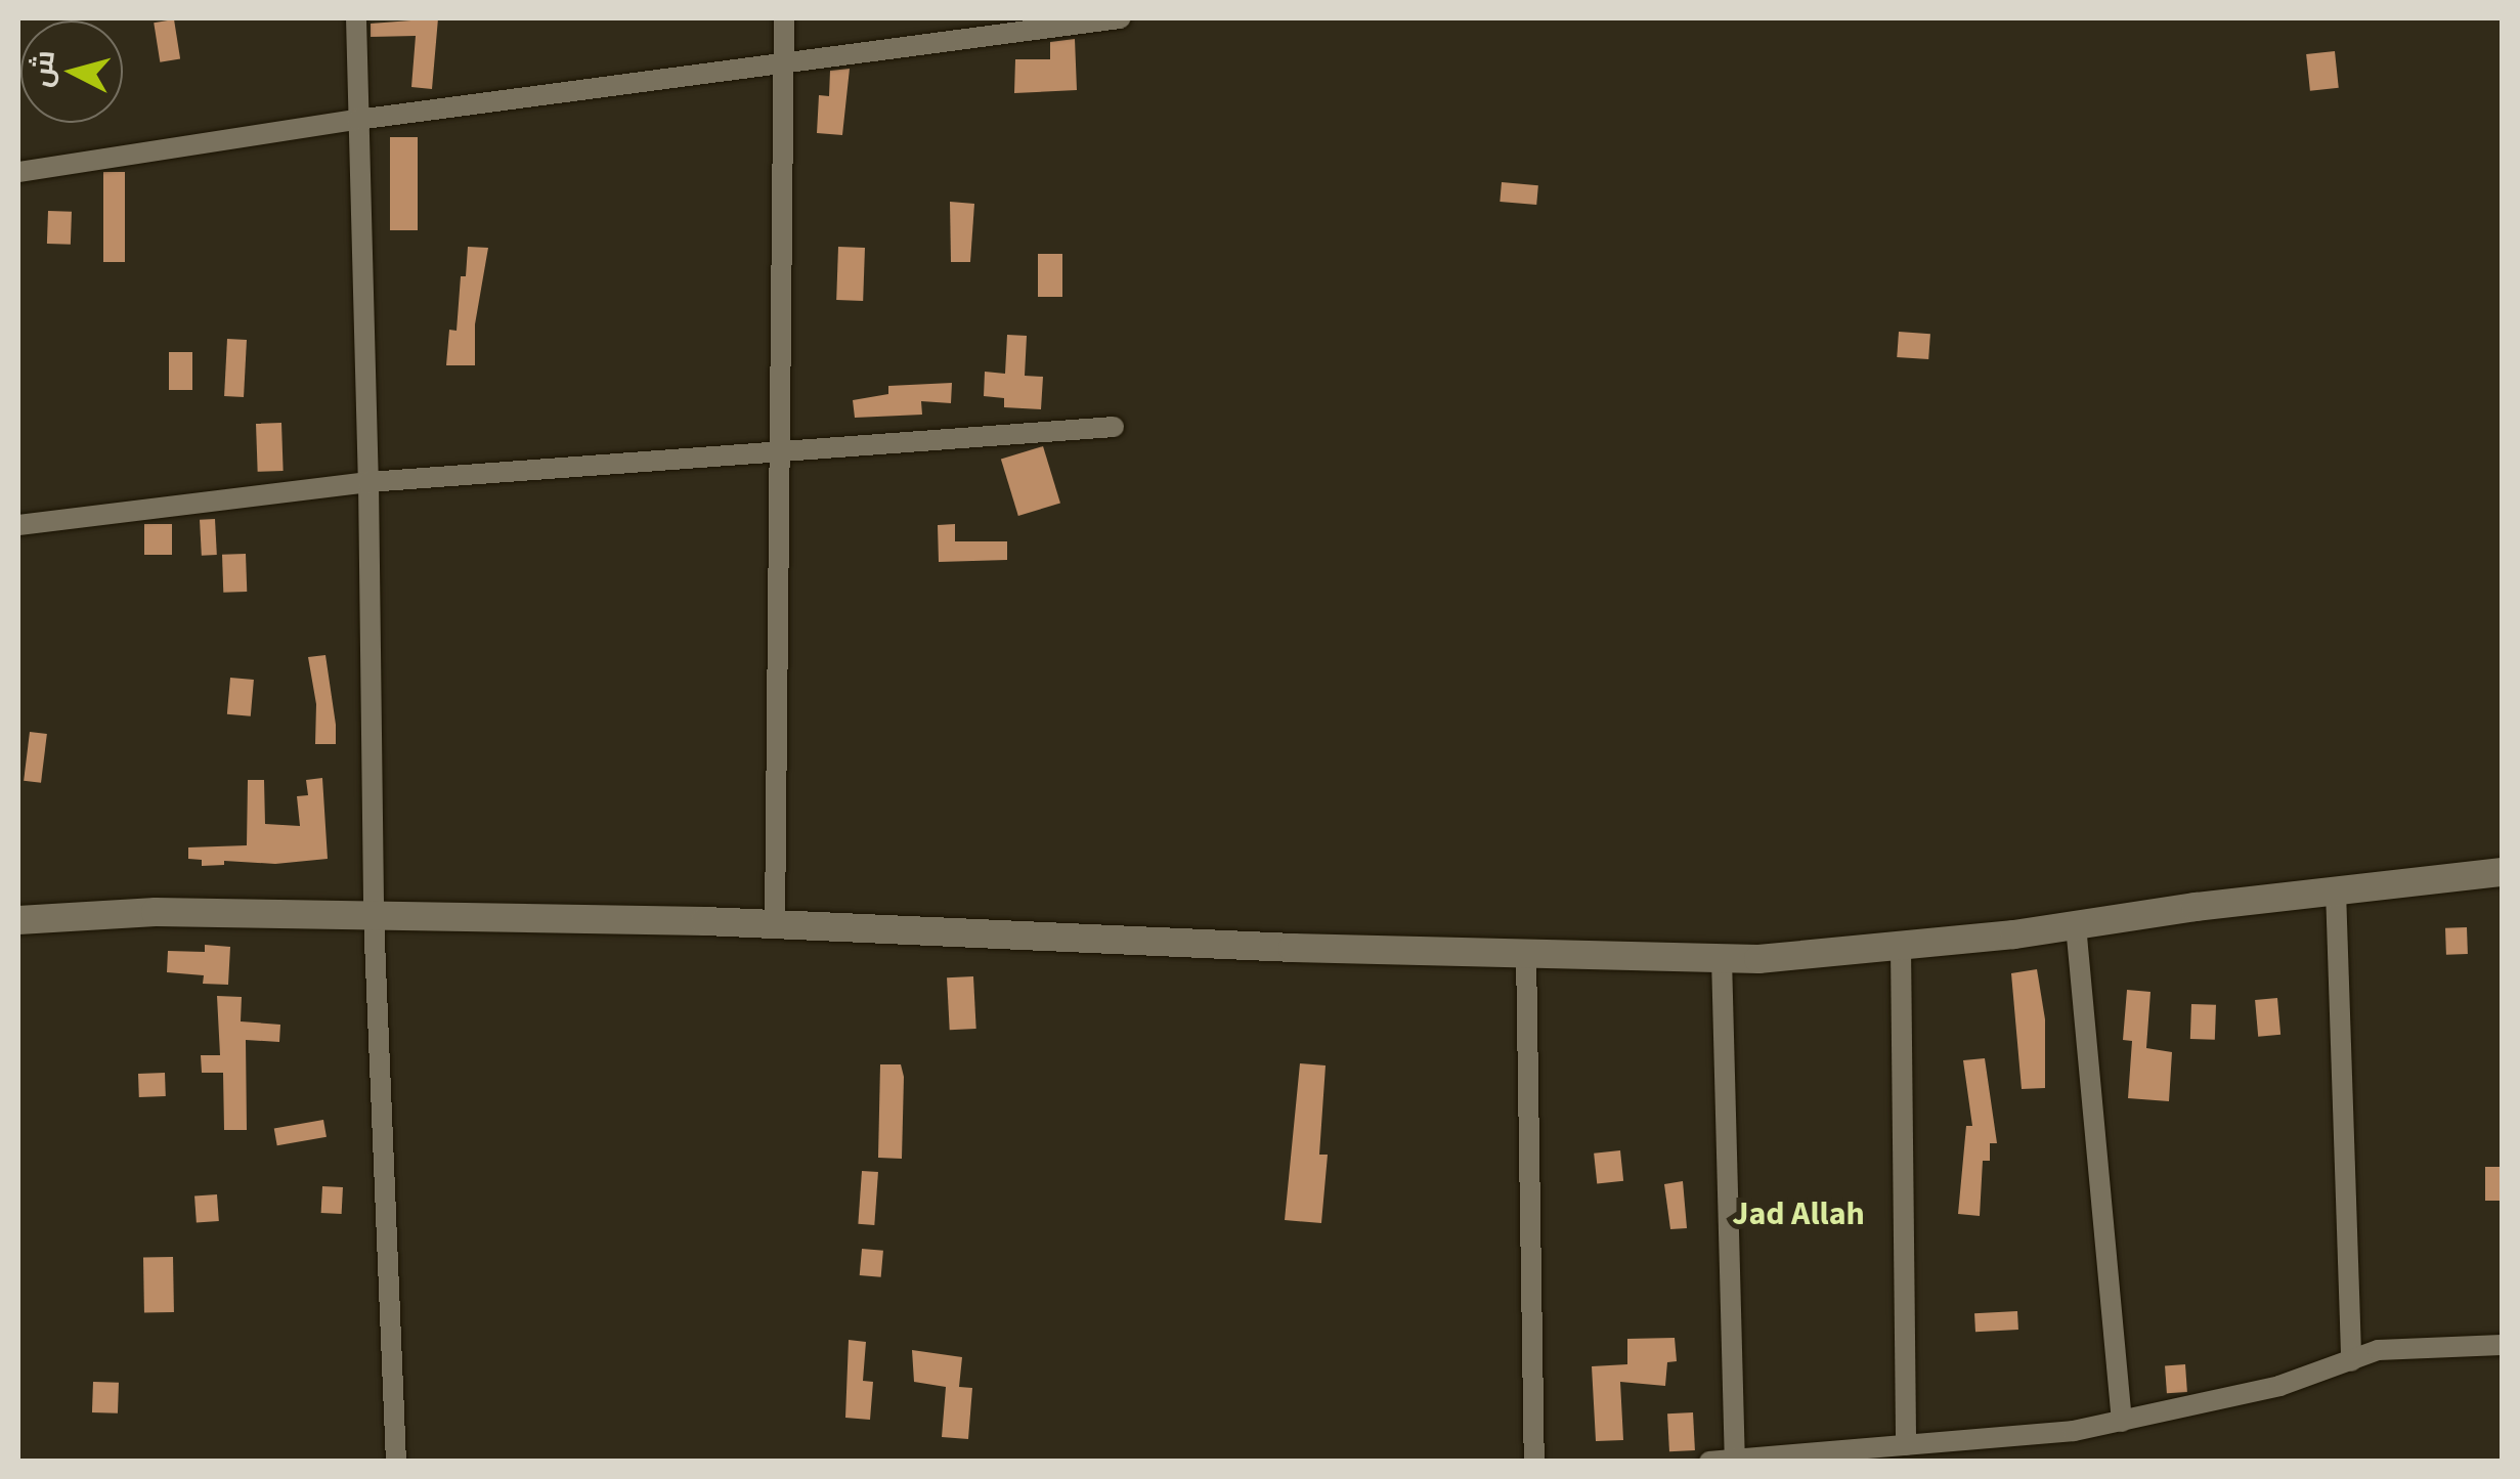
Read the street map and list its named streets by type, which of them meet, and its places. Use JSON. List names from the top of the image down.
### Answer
{
  "districts": ["Jad Allah"],
  "north": "left"
}
